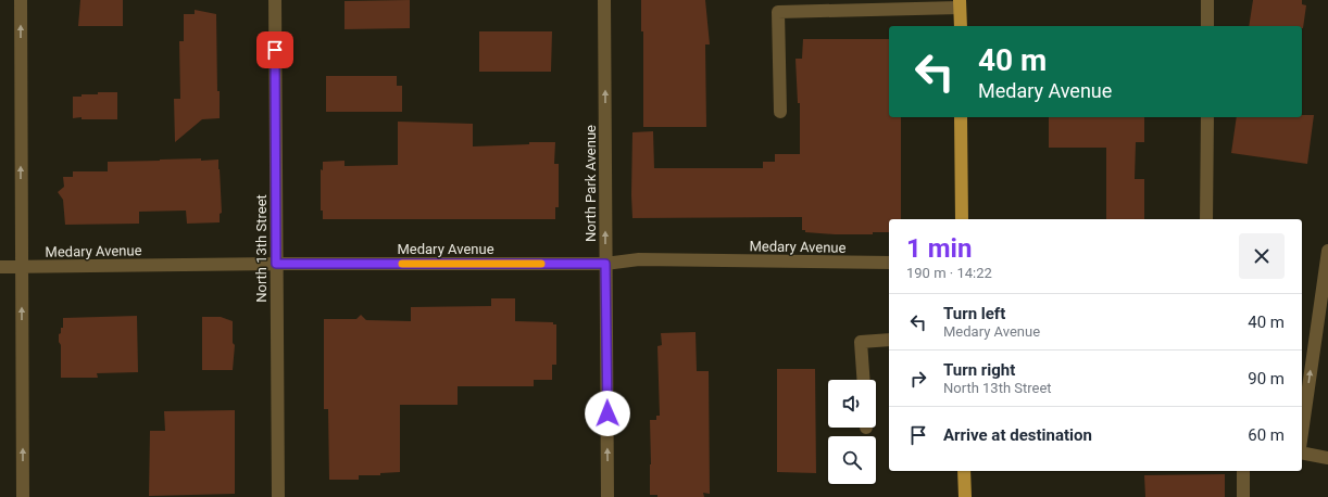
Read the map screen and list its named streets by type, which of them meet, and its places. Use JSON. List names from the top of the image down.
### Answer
{
  "streets": {
    "street": ["North Park Avenue", "Medary Avenue", "North 13th Street"]
  },
  "crossings": [
    ["North Park Avenue", "Medary Avenue"],
    ["Medary Avenue", "North 13th Street"]
  ],
  "one_way": ["North Park Avenue"],
  "page": {
    "turn": ["40 m", "Medary Avenue"],
    "heading": ["1 min", "190 m · 14:22"],
    "list": [
      {
        "name": "Turn left",
        "note": "Medary Avenue",
        "value": "40 m"
      },
      {
        "name": "Turn right",
        "note": "North 13th Street",
        "value": "90 m"
      },
      {
        "name": "Arrive at destination",
        "value": "60 m"
      }
    ]
  }
}
